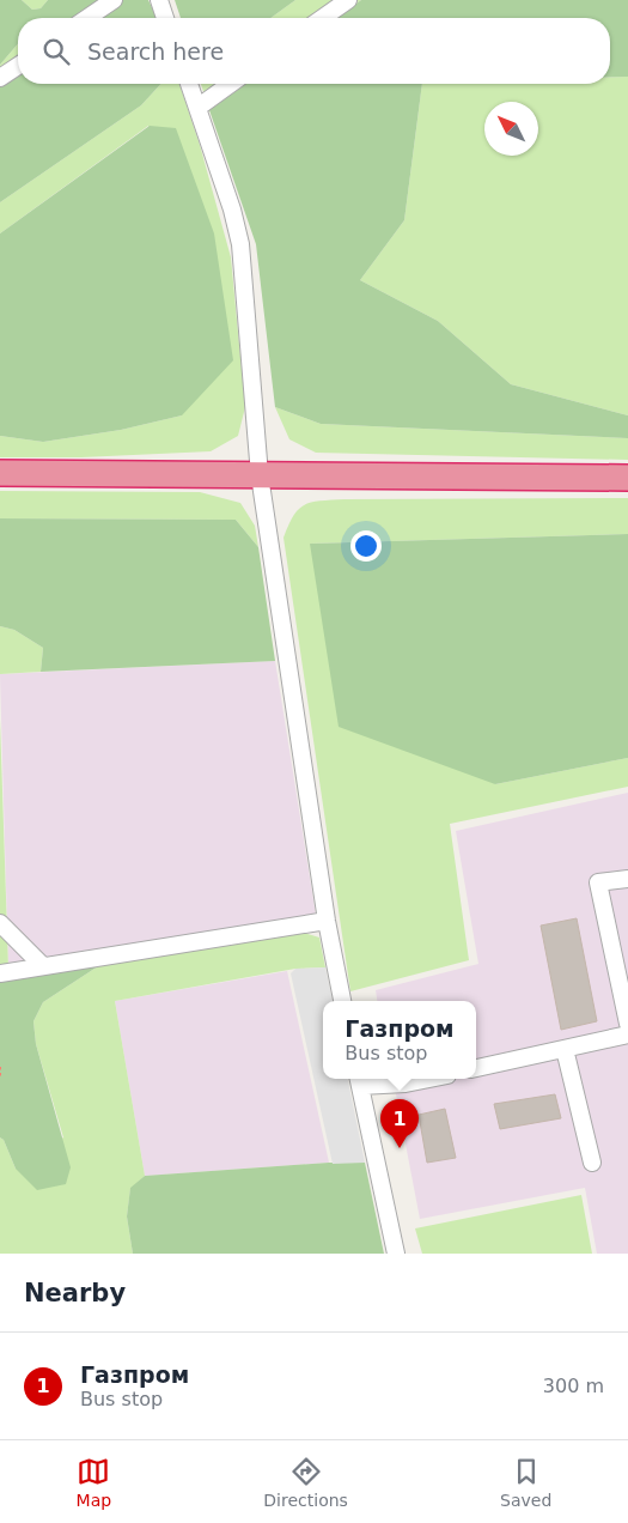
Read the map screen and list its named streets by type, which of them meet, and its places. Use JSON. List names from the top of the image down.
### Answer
{
  "north": "top left",
  "page": {
    "search": "Search here",
    "popup": ["Газпром", "Bus stop"],
    "pins": "1",
    "heading": "Nearby",
    "list": [
      {
        "mark": "1",
        "name": "Газпром",
        "note": "Bus stop",
        "value": "300 m"
      }
    ],
    "nav": ["Map", "Directions", "Saved"]
  }
}
